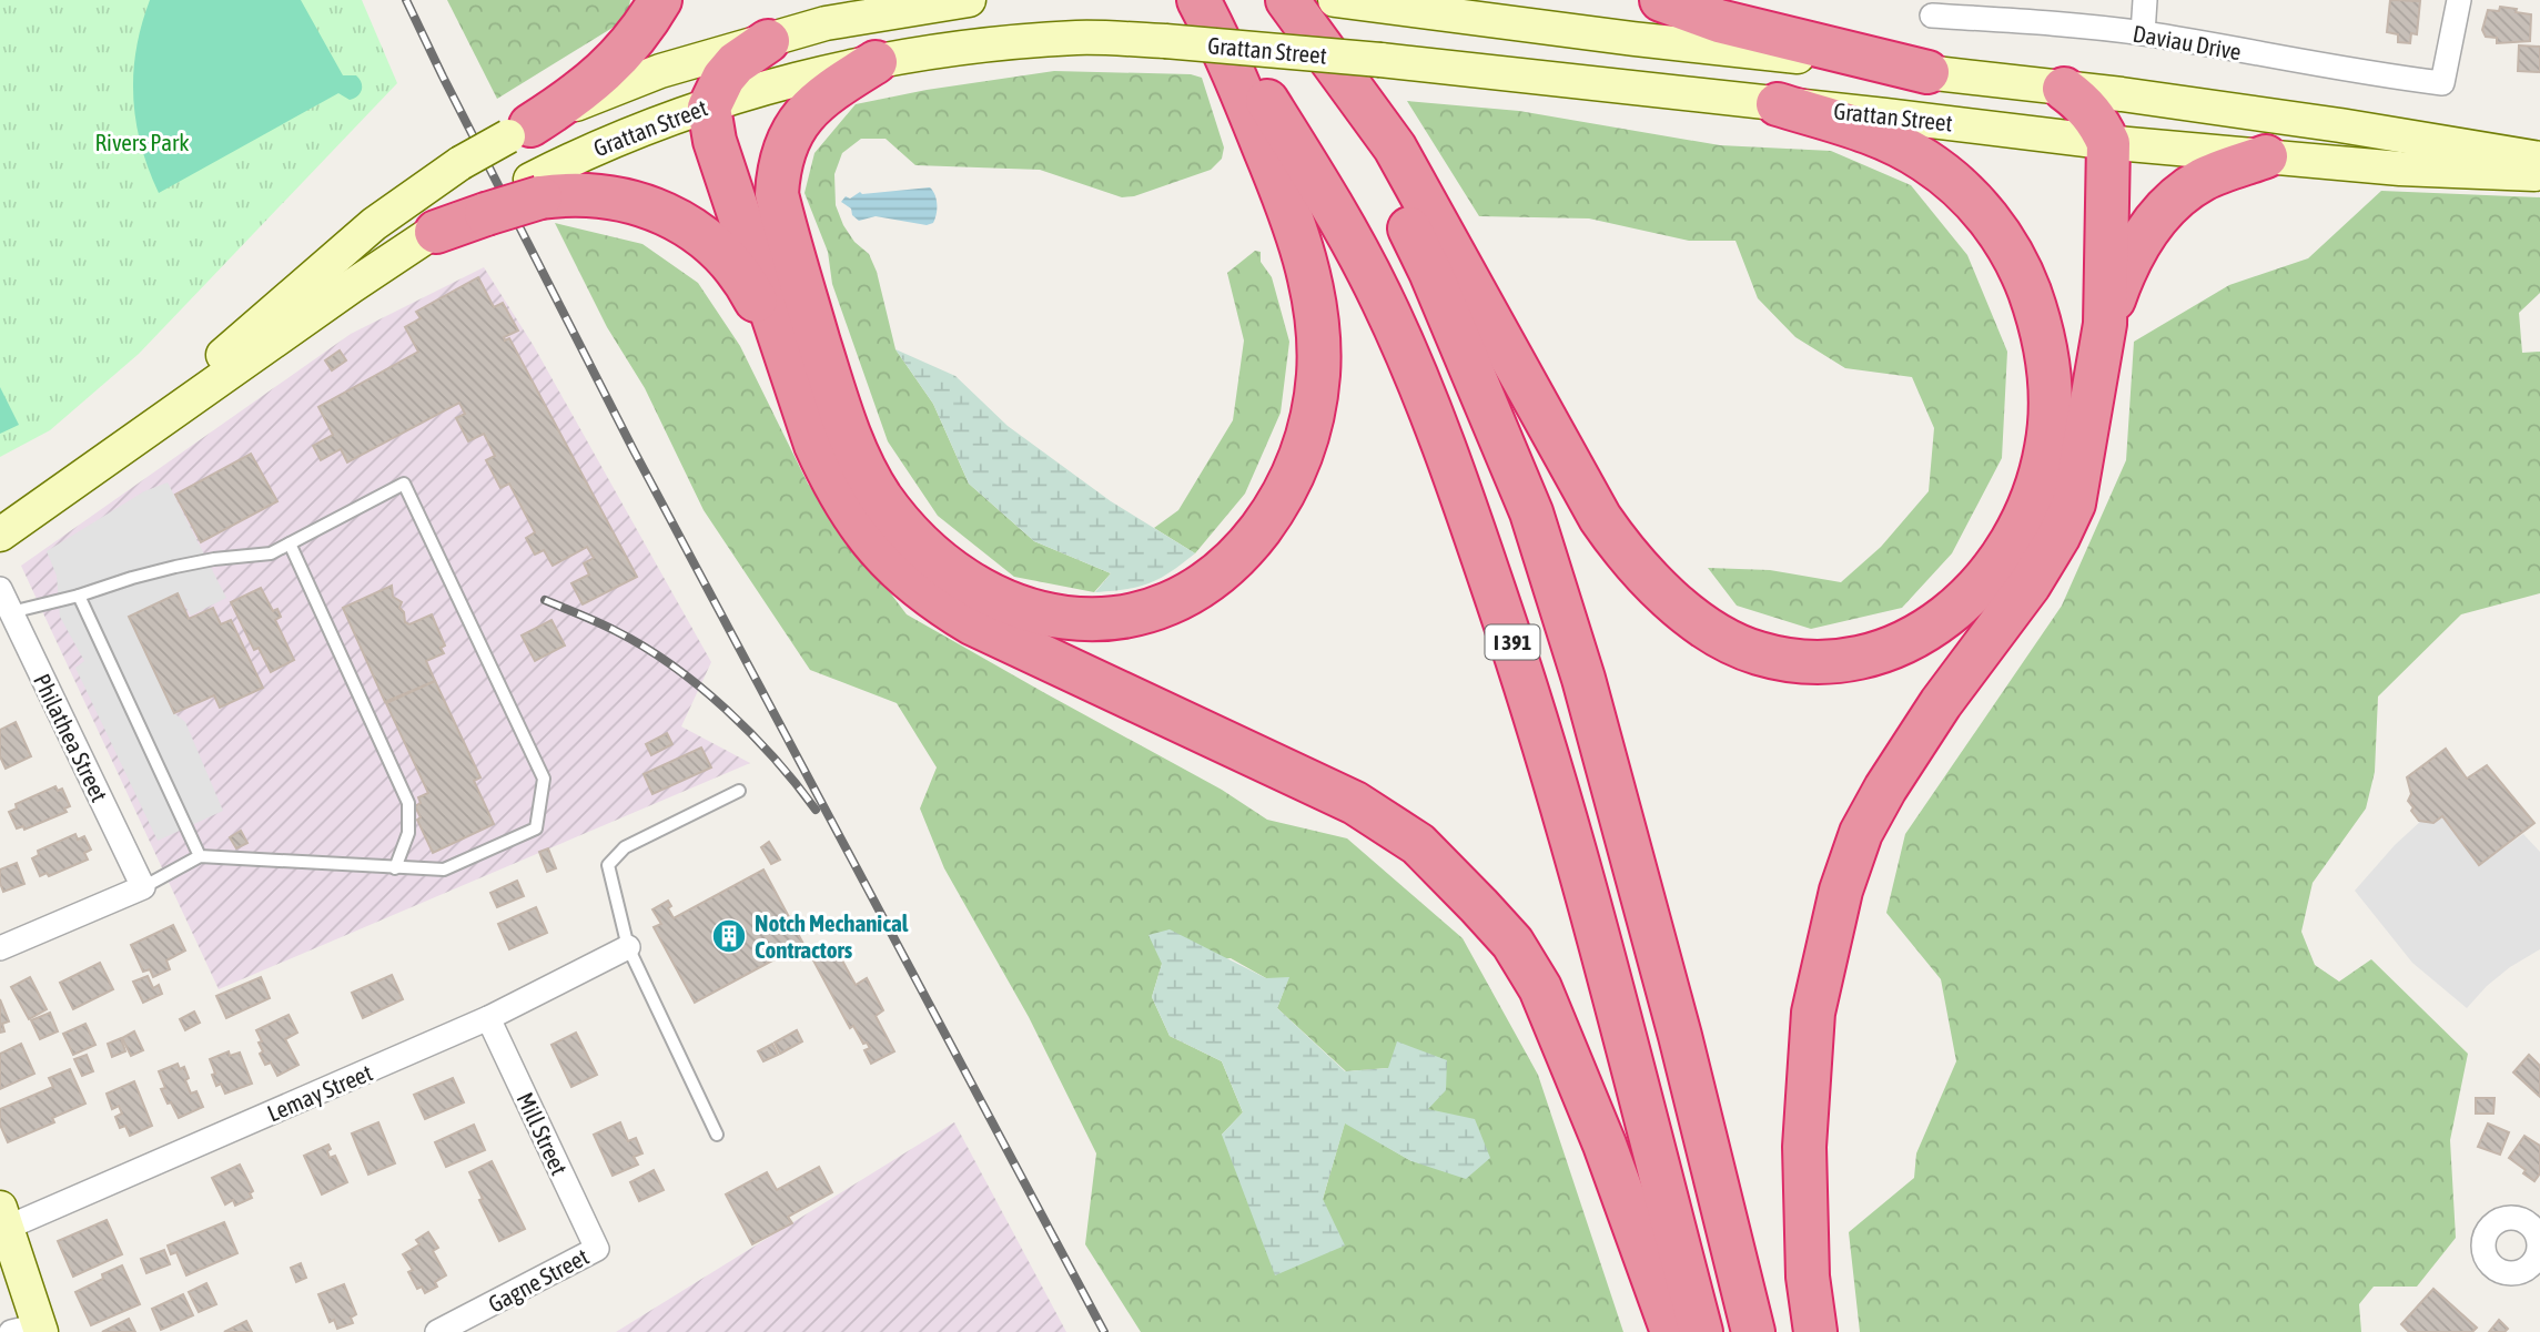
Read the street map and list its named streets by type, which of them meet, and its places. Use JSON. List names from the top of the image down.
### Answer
{
  "streets": {
    "highway": ["I 391"],
    "main road": ["Grattan Street"],
    "street": [
      "Daviau Drive",
      "Philathea Street",
      "Lemay Street",
      "Mill Street",
      "Gagne Street"
    ]
  },
  "crossings": [
    ["Lemay Street", "Mill Street"],
    ["Mill Street", "Gagne Street"]
  ],
  "parks": ["Rivers Park"],
  "places": {
    "building": ["Notch Mechanical Contractors"]
  }
}
